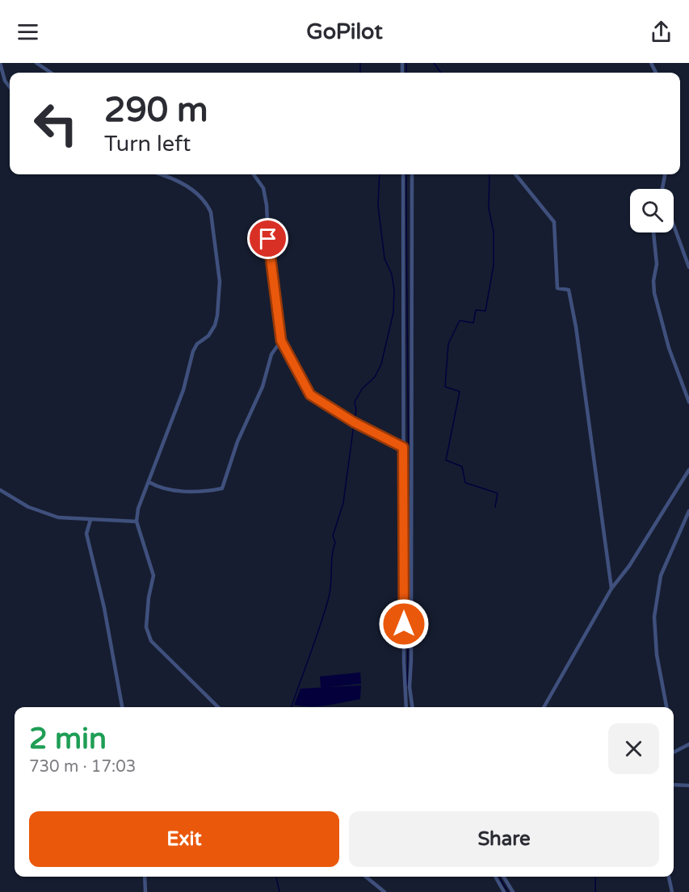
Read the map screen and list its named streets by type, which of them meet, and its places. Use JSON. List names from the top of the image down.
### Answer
{
  "page": {
    "header": "GoPilot",
    "turn": ["290 m", "Turn left"],
    "heading": ["2 min", "730 m · 17:03"],
    "buttons": ["Exit", "Share"]
  }
}
